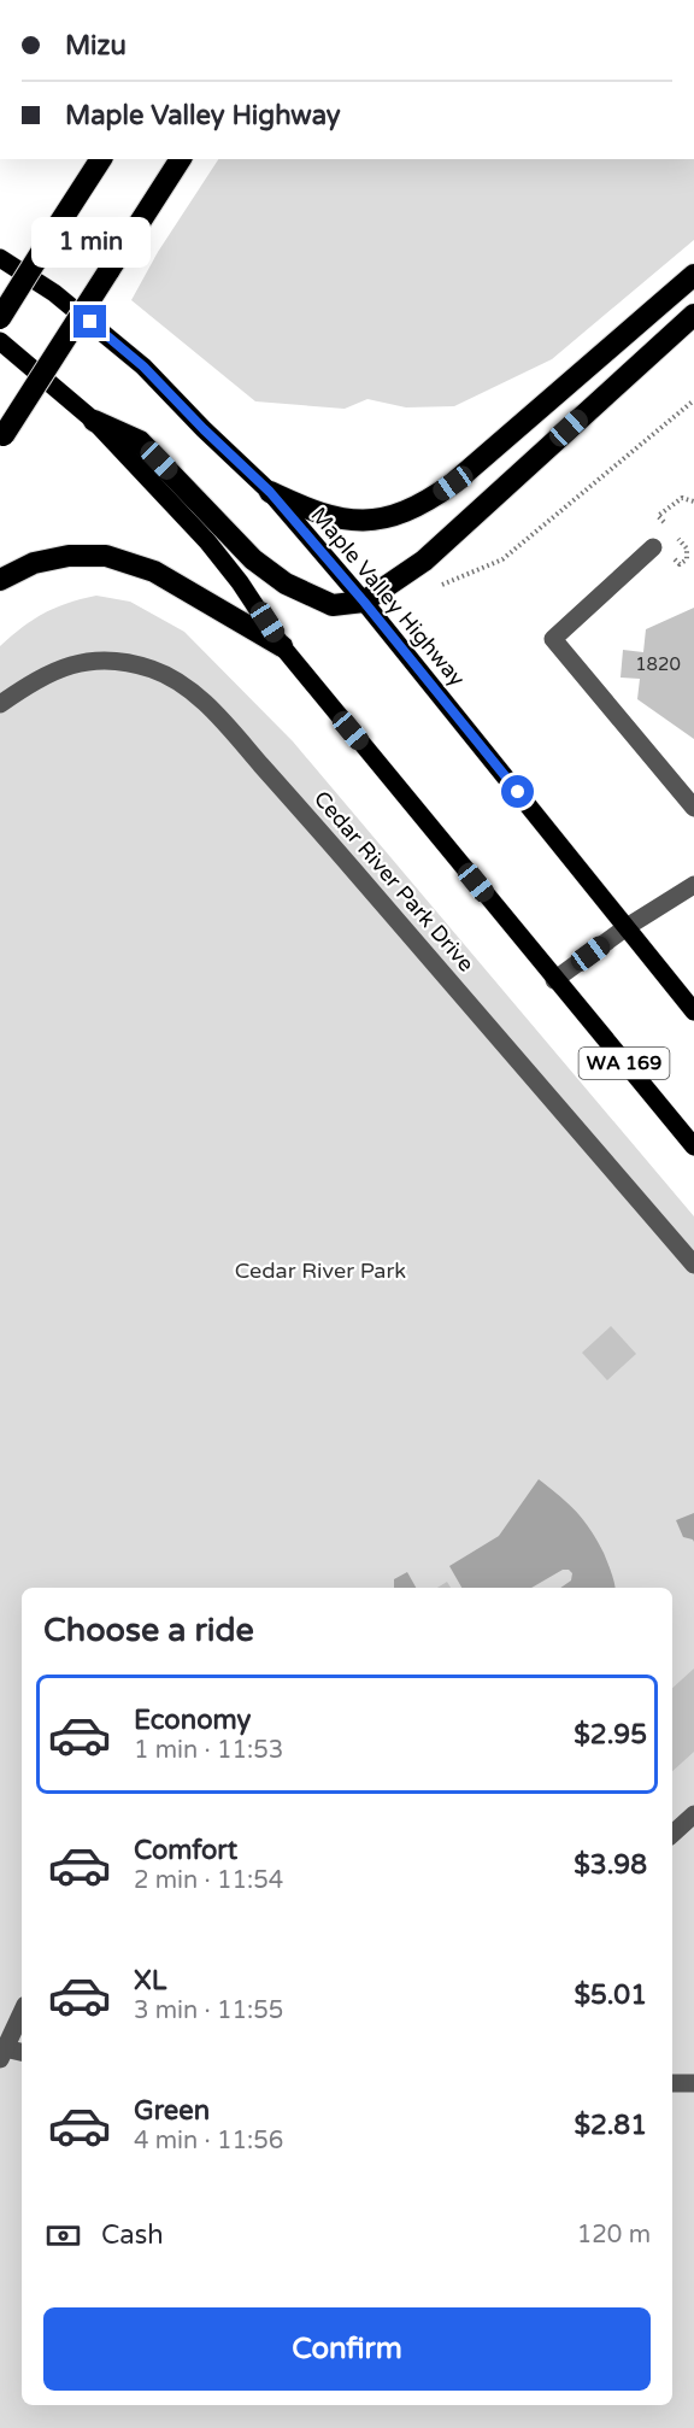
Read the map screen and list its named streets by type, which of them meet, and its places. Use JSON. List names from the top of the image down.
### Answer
{
  "streets": {
    "main road": ["Maple Valley Highway", "WA 169"],
    "street": ["Cedar River Park Drive"]
  },
  "parks": ["Cedar River Park"],
  "house_numbers": ["1820"],
  "page": {
    "banner": ["Mizu", "Maple Valley Highway"],
    "bubble": "1 min",
    "heading": "Choose a ride",
    "list": [
      {
        "name": "Economy",
        "note": "1 min · 11:53",
        "value": "$2.95"
      },
      {
        "name": "Comfort",
        "note": "2 min · 11:54",
        "value": "$3.98"
      },
      {
        "name": "XL",
        "note": "3 min · 11:55",
        "value": "$5.01"
      },
      {
        "name": "Green",
        "note": "4 min · 11:56",
        "value": "$2.81"
      }
    ],
    "pay": ["Cash", "120 m"],
    "buttons": "Confirm"
  }
}
